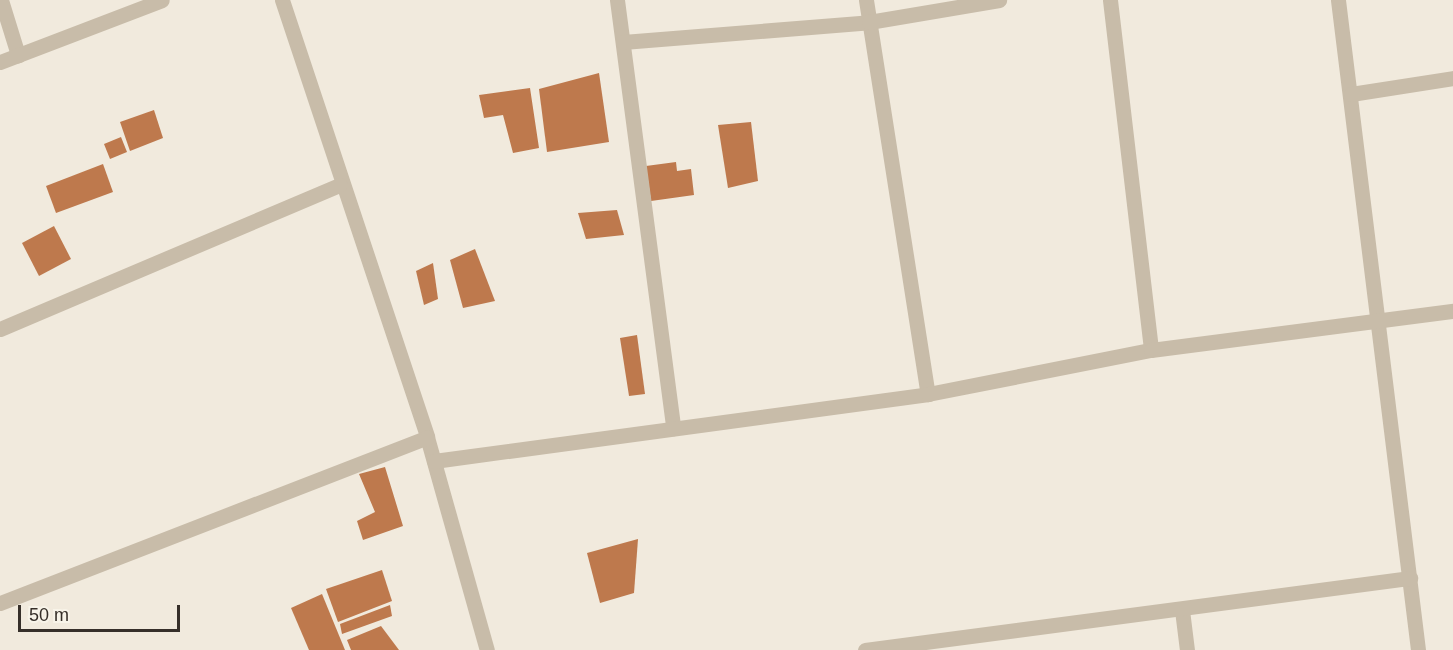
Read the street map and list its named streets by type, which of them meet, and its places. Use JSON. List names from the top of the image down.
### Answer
{
  "scale_bar": "50 m"
}
